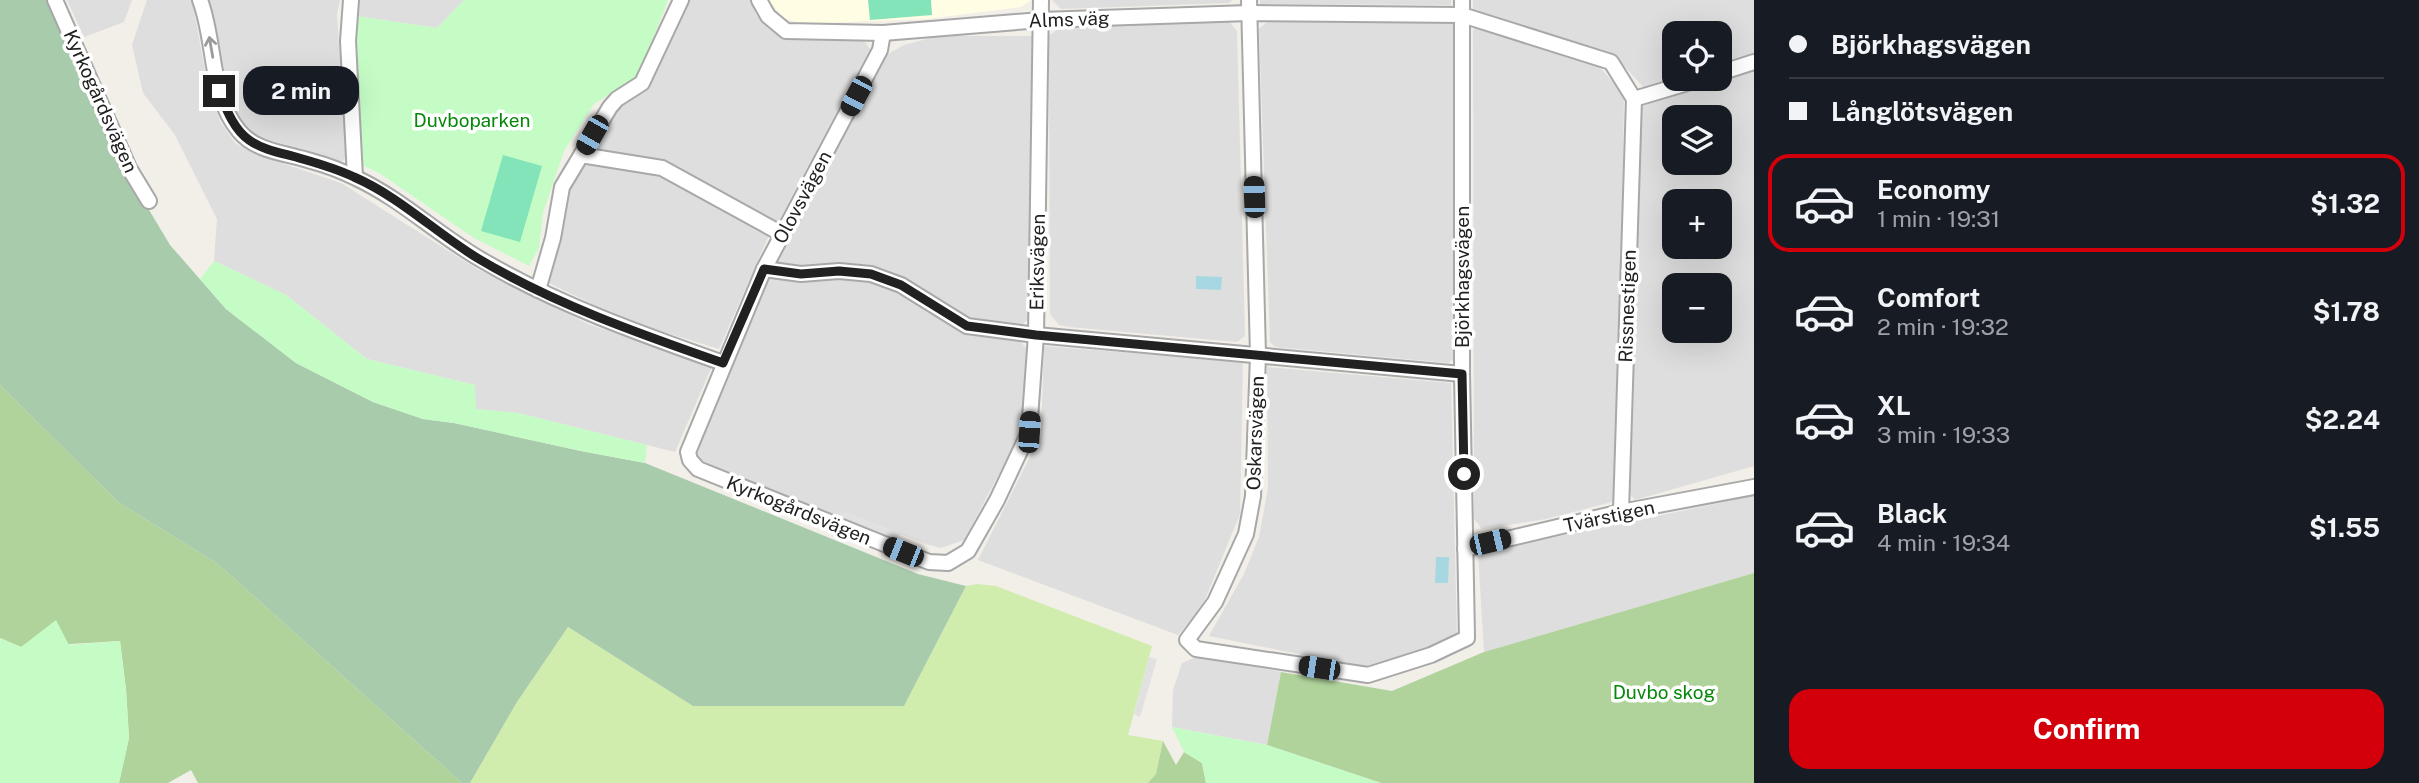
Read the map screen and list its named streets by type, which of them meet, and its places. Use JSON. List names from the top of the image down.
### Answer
{
  "streets": {
    "street": [
      "Alms väg",
      "Kyrkogårdsvägen",
      "Olovsvägen",
      "Eriksvägen",
      "Björkhagsvägen",
      "Rissnestigen",
      "Oskarsvägen",
      "Tvärstigen"
    ]
  },
  "crossings": [
    ["Alms väg", "Olovsvägen"],
    ["Alms väg", "Eriksvägen"],
    ["Alms väg", "Björkhagsvägen"],
    ["Alms väg", "Rissnestigen"],
    ["Alms väg", "Oskarsvägen"],
    ["Kyrkogårdsvägen", "Olovsvägen"],
    ["Kyrkogårdsvägen", "Eriksvägen"],
    ["Björkhagsvägen", "Oskarsvägen"],
    ["Björkhagsvägen", "Tvärstigen"],
    ["Rissnestigen", "Tvärstigen"]
  ],
  "parks": ["Duvboparken", "Duvbo skog"],
  "page": {
    "banner": ["Björkhagsvägen", "Långlötsvägen"],
    "map_buttons": ["+", "−"],
    "bubble": "2 min",
    "list": [
      {
        "name": "Economy",
        "note": "1 min · 19:31",
        "value": "$1.32"
      },
      {
        "name": "Comfort",
        "note": "2 min · 19:32",
        "value": "$1.78"
      },
      {
        "name": "XL",
        "note": "3 min · 19:33",
        "value": "$2.24"
      },
      {
        "name": "Black",
        "note": "4 min · 19:34",
        "value": "$1.55"
      }
    ],
    "buttons": "Confirm"
  }
}
